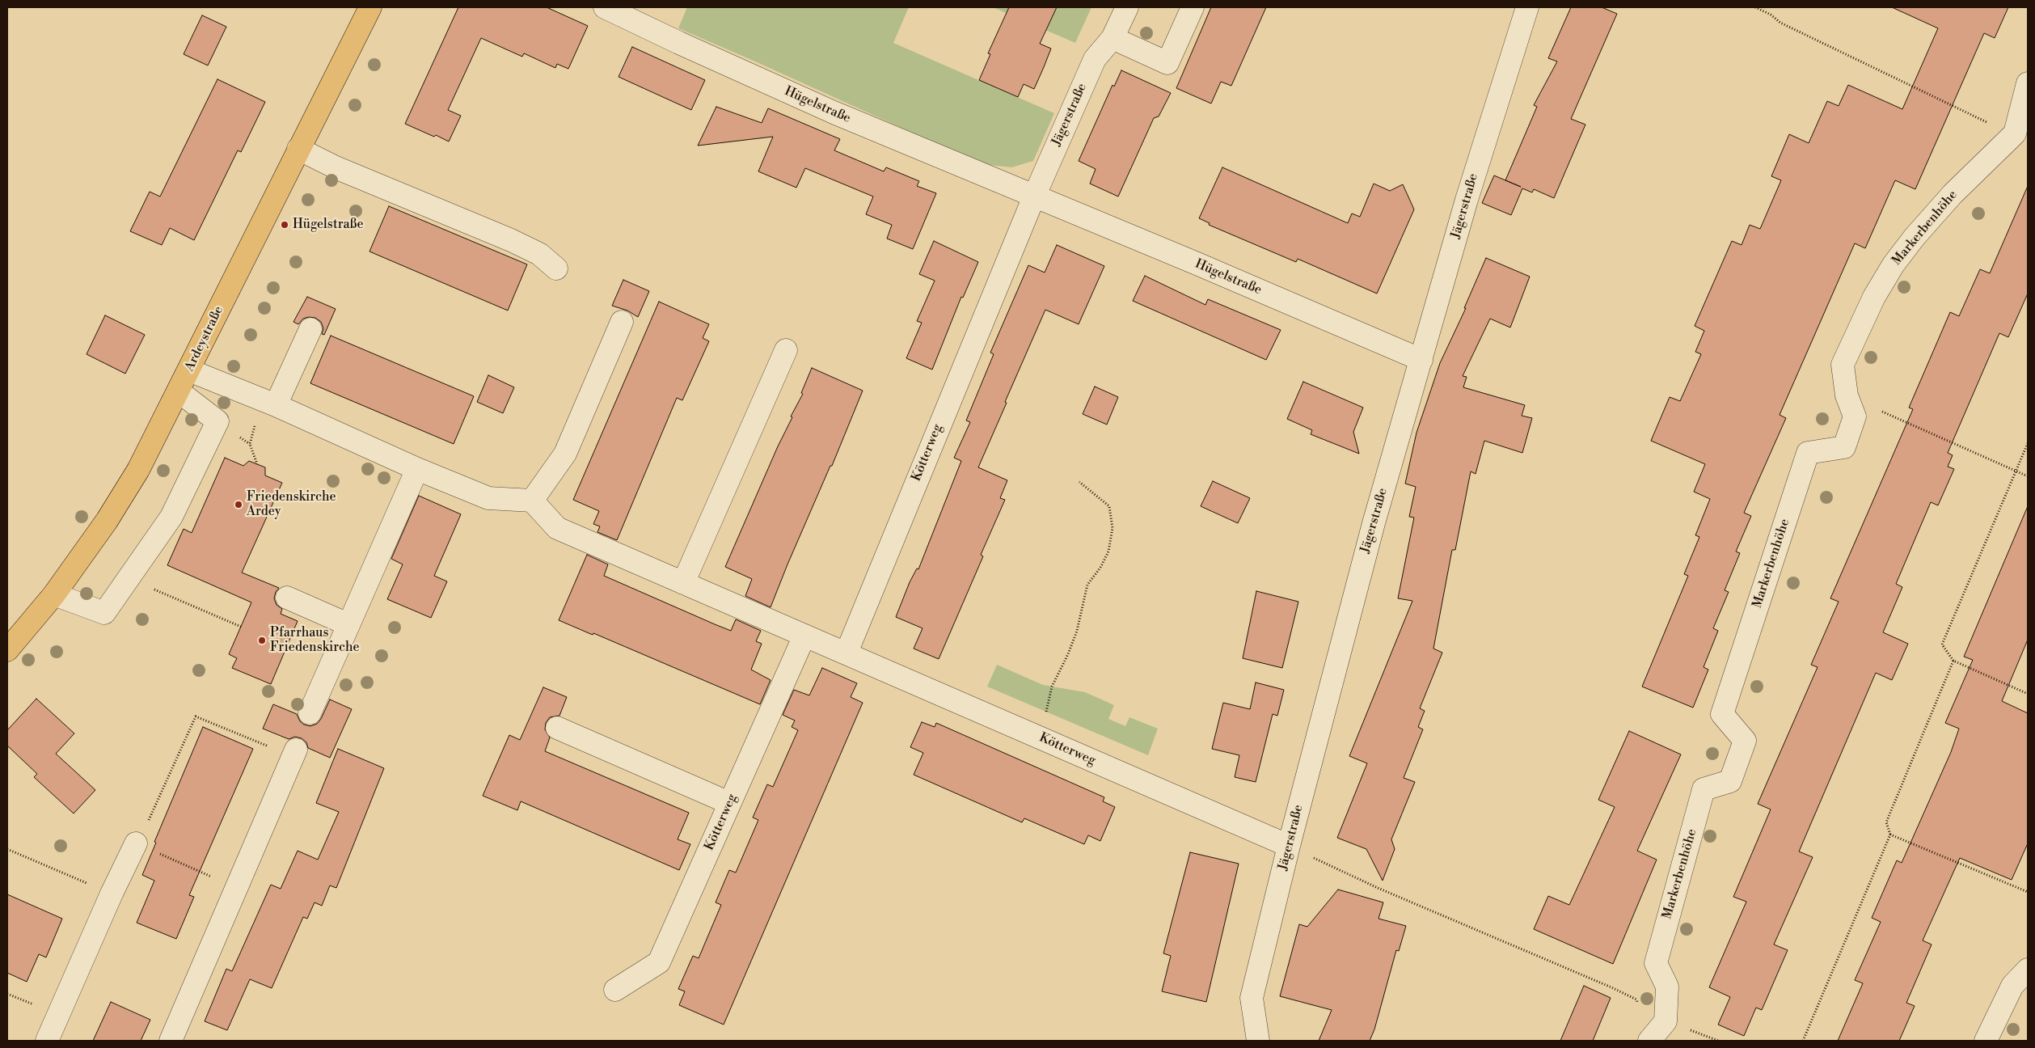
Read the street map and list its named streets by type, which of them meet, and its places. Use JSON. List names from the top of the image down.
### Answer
{
  "streets": {
    "main road": ["Ardeystraße"],
    "street": [
      "Hügelstraße",
      "Jägerstraße",
      "Markerbenhöhe",
      "Kötterweg"
    ]
  },
  "crossings": [
    ["Hügelstraße", "Jägerstraße"],
    ["Hügelstraße", "Kötterweg"],
    ["Jägerstraße", "Kötterweg"]
  ],
  "places": ["Hügelstraße", "Friedenskirche Ardey", "Pfarrhaus Friedenskirche"]
}
